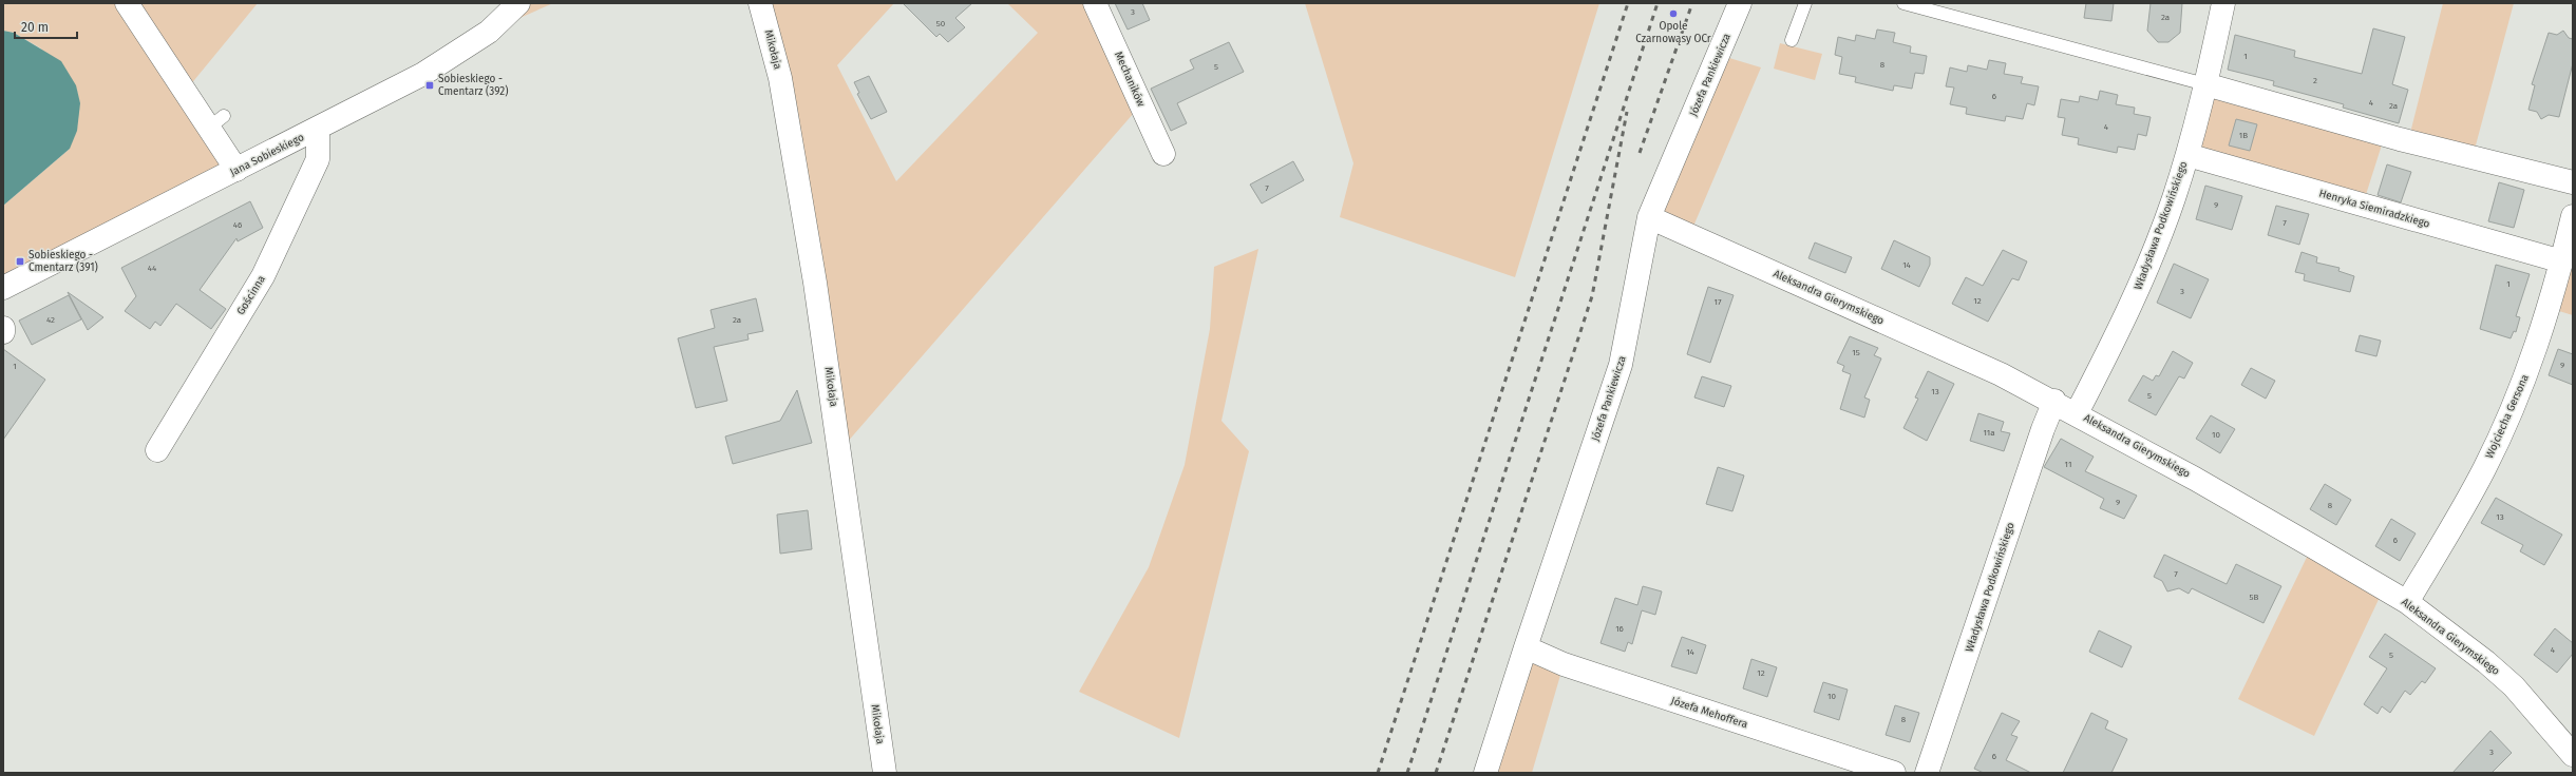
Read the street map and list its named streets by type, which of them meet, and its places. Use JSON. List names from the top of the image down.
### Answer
{
  "streets": {
    "street": [
      "Mikołaja",
      "Józefa Pankiewicza",
      "Mechaników",
      "Jana Sobieskiego",
      "Henryka Siemiradzkiego",
      "Władysława Podkowińskiego",
      "Gościnna",
      "Aleksandra Gierymskiego",
      "Wojciecha Gersona",
      "Józefa Mehoffera"
    ]
  },
  "crossings": [
    ["Józefa Pankiewicza", "Aleksandra Gierymskiego"],
    ["Józefa Pankiewicza", "Józefa Mehoffera"],
    ["Jana Sobieskiego", "Gościnna"],
    ["Henryka Siemiradzkiego", "Władysława Podkowińskiego"],
    ["Henryka Siemiradzkiego", "Wojciecha Gersona"],
    ["Władysława Podkowińskiego", "Aleksandra Gierymskiego"],
    ["Aleksandra Gierymskiego", "Wojciecha Gersona"]
  ],
  "places": {
    "other": ["Opole Czarnowąsy OCr"],
    "transit": ["Sobieskiego - Cmentarz (392)", "Sobieskiego - Cmentarz (391)"]
  },
  "house_numbers": [
    "3",
    "2a",
    "50",
    "1",
    "8",
    "5",
    "2",
    "6",
    "4",
    "2a",
    "4",
    "1B",
    "7",
    "9",
    "7",
    "46",
    "14",
    "44",
    "1",
    "3",
    "12",
    "17",
    "42",
    "2a",
    "15",
    "9",
    "1",
    "13",
    "5",
    "11a",
    "10",
    "11",
    "9",
    "8",
    "13",
    "6",
    "7",
    "5B",
    "16",
    "4",
    "14",
    "5",
    "12",
    "10",
    "8",
    "3",
    "6"
  ],
  "scale_bar": "20 m"
}
